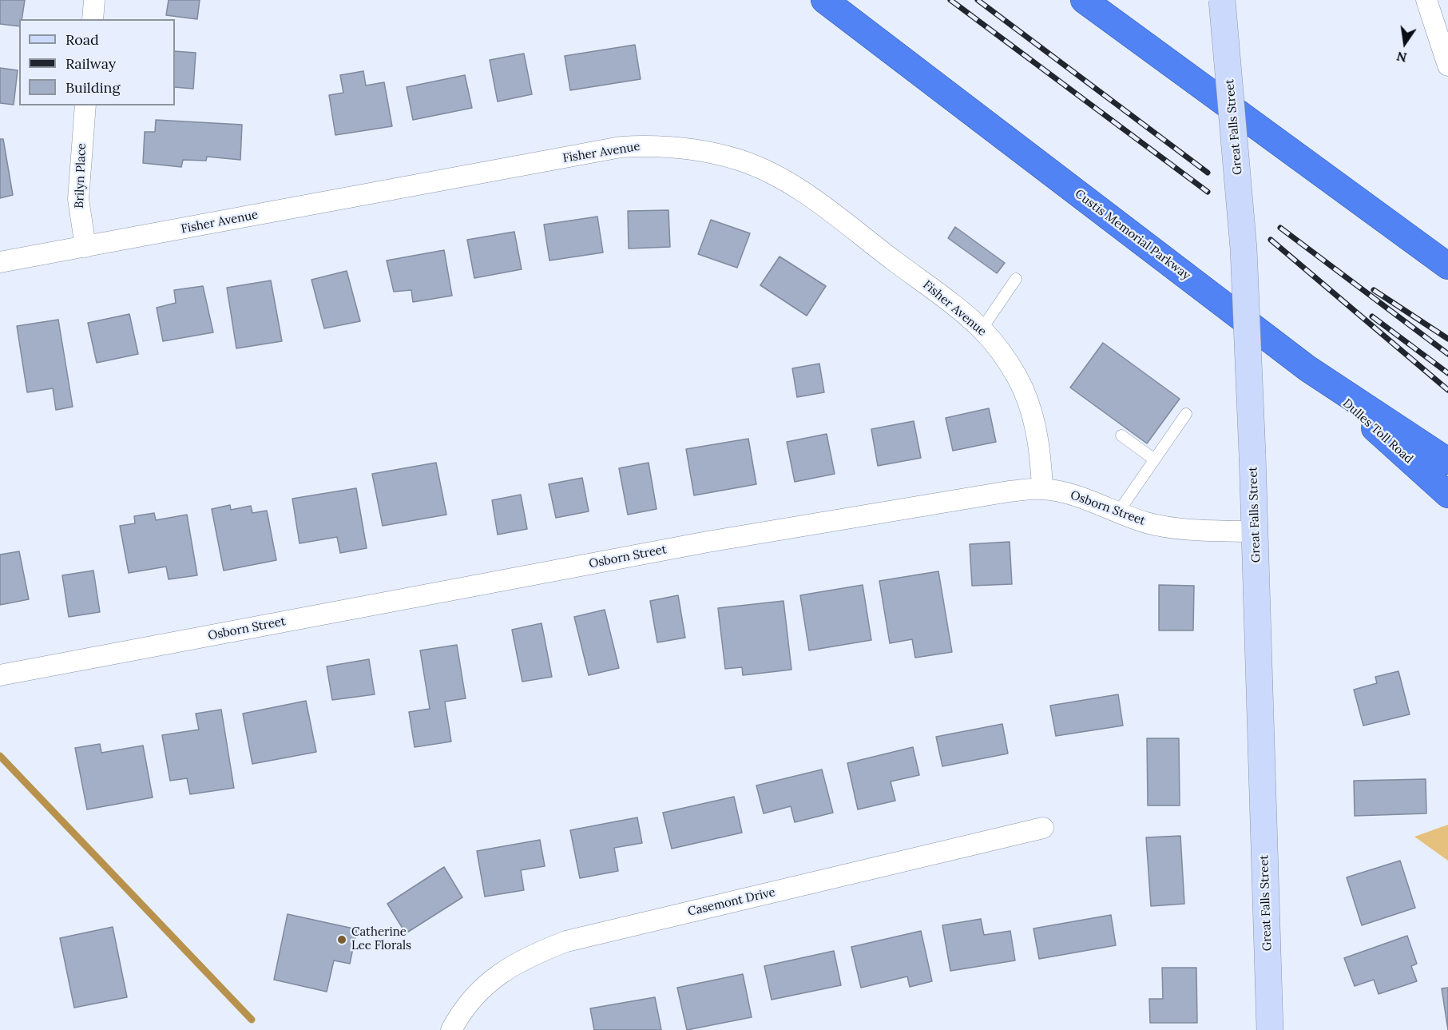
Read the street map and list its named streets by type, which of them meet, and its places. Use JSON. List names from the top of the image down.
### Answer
{
  "streets": {
    "highway": ["Custis Memorial Parkway", "Dulles Toll Road"],
    "main road": ["Great Falls Street"],
    "street": [
      "Fisher Avenue",
      "Brilyn Place",
      "Osborn Street",
      "Casemont Drive"
    ]
  },
  "crossings": [
    ["Great Falls Street", "Osborn Street"],
    ["Fisher Avenue", "Brilyn Place"],
    ["Fisher Avenue", "Osborn Street"],
    ["Custis Memorial Parkway", "Dulles Toll Road"]
  ],
  "places": ["Catherine Lee Florals"],
  "legend": ["Road", "Railway", "Building"],
  "north": "bottom"
}
